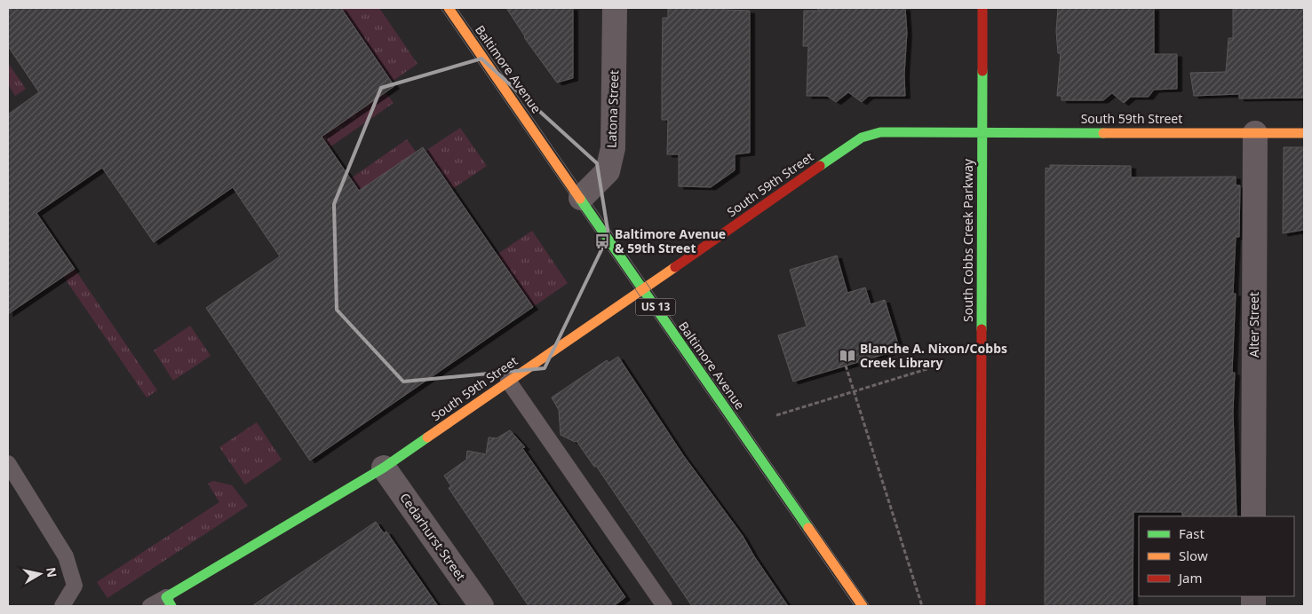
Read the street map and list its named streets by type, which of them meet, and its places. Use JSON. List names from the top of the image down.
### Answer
{
  "streets": {
    "main road": [
      "Baltimore Avenue",
      "South 59th Street",
      "South Cobbs Creek Parkway",
      "US 13"
    ],
    "street": ["Latona Street", "Alter Street", "Cedarhurst Street"]
  },
  "crossings": [
    ["Baltimore Avenue", "Latona Street"],
    ["Baltimore Avenue", "South 59th Street"],
    ["South 59th Street", "South Cobbs Creek Parkway"],
    ["South 59th Street", "Alter Street"],
    ["South 59th Street", "Cedarhurst Street"]
  ],
  "places": {
    "bus stop": ["Baltimore Avenue & 59th Street"],
    "library": ["Blanche A. Nixon/Cobbs Creek Library"]
  },
  "legend": ["Fast", "Slow", "Jam"],
  "north": "right"
}
